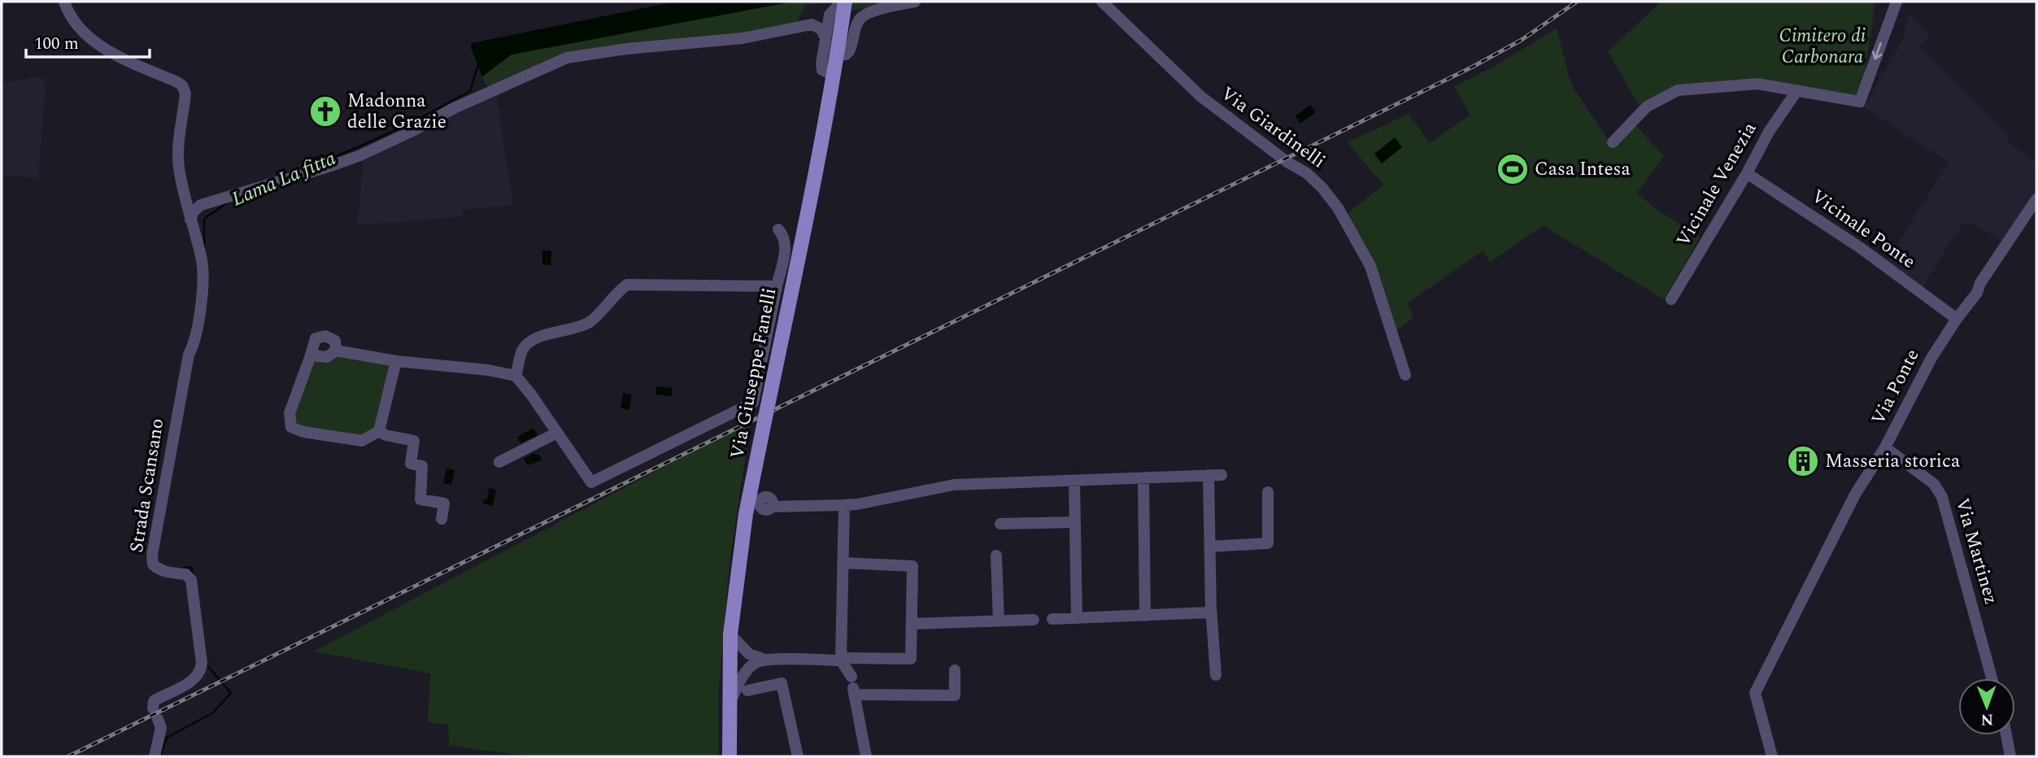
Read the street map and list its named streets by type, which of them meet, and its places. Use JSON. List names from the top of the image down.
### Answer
{
  "streets": {
    "main road": ["Via Giuseppe Fanelli"],
    "street": [
      "Via Giardinelli",
      "Vicinale Venezia",
      "Vicinale Ponte",
      "Via Ponte",
      "Strada Scansano",
      "Via Martinez"
    ]
  },
  "crossings": [
    ["Vicinale Venezia", "Vicinale Ponte"],
    ["Vicinale Ponte", "Via Ponte"],
    ["Via Ponte", "Via Martinez"]
  ],
  "water": ["Lama La fitta"],
  "parks": ["Cimitero di Carbonara"],
  "places": {
    "church": ["Madonna delle Grazie"],
    "sports": ["Casa Intesa"],
    "building": ["Masseria storica"]
  },
  "scale_bar": "100 m",
  "north": "bottom"
}
